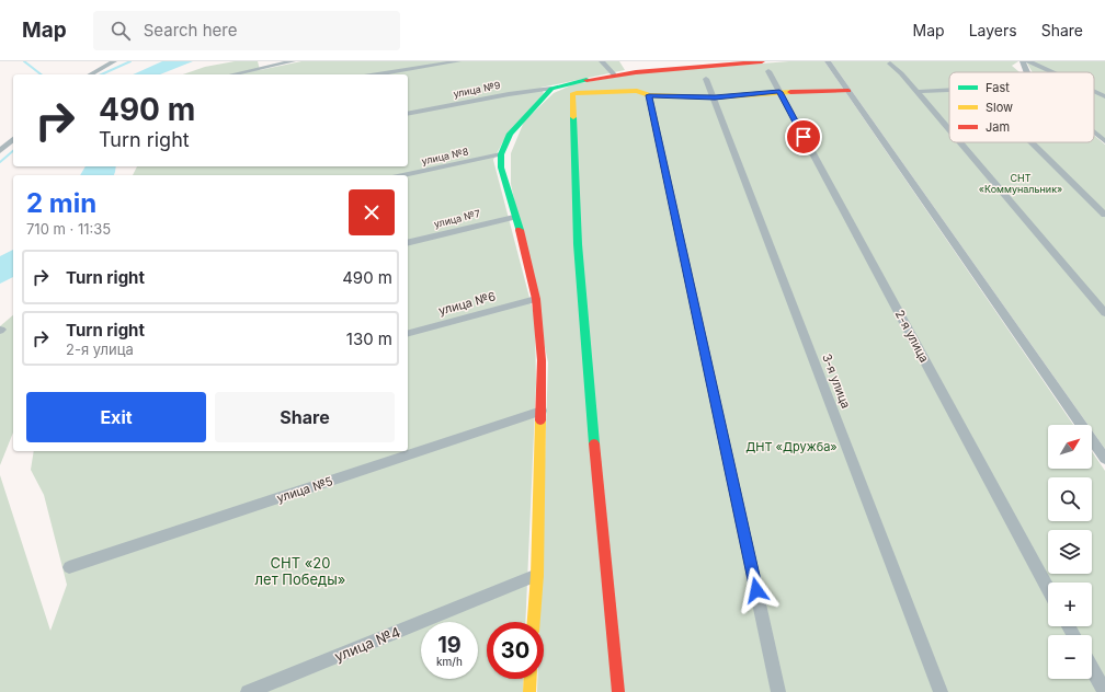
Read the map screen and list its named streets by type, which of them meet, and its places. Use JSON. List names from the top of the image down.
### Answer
{
  "streets": {
    "street": [
      "улица №9",
      "улица №8",
      "улица №7",
      "улица №6",
      "2-я улица",
      "3-я улица",
      "улица №5",
      "улица №4"
    ]
  },
  "parks": ["СНТ «Коммунальник»", "ДНТ «Дружба»", "СНТ «20 лет Победы»"],
  "legend": ["Fast", "Slow", "Jam"],
  "north": "top right",
  "page": {
    "header": "Map",
    "search": "Search here",
    "nav": ["Map", "Layers", "Share"],
    "turn": ["490 m", "Turn right"],
    "heading": ["2 min", "710 m · 11:35"],
    "list": [
      {
        "name": "Turn right",
        "value": "490 m"
      },
      {
        "name": "Turn right",
        "note": "2-я улица",
        "value": "130 m"
      }
    ],
    "buttons": ["Exit", "Share"],
    "map_buttons": ["+", "−"],
    "speed": "19 km/h",
    "limit": "30"
  }
}
